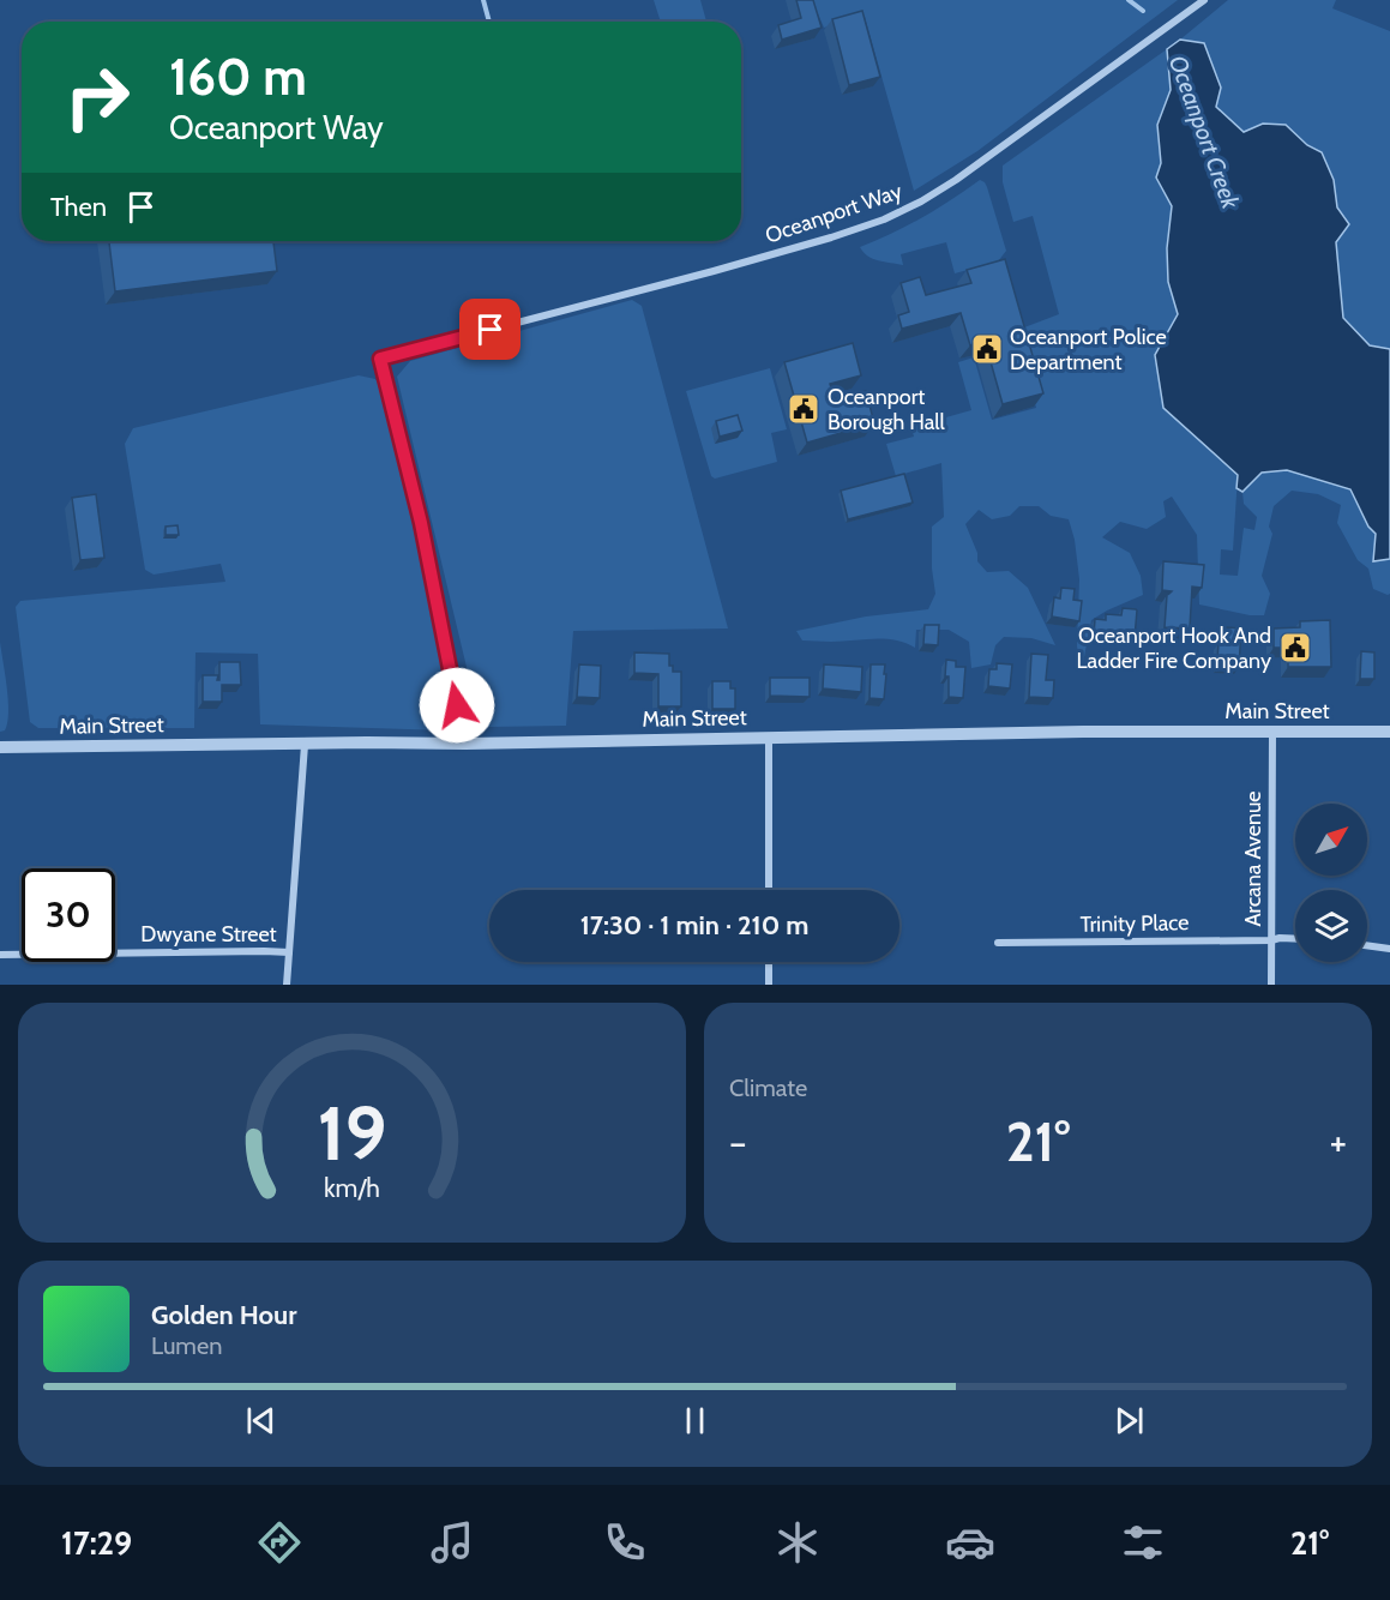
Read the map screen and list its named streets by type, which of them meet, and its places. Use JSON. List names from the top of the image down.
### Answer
{
  "streets": {
    "street": [
      "Oceanport Way",
      "Main Street",
      "Arcana Avenue",
      "Trinity Place",
      "Dwyane Street"
    ]
  },
  "crossings": [
    ["Oceanport Way", "Main Street"],
    ["Main Street", "Arcana Avenue"],
    ["Arcana Avenue", "Trinity Place"]
  ],
  "water": ["Oceanport Creek"],
  "places": {
    "public building": ["Oceanport Police Department", "Oceanport Borough Hall", "Oceanport Hook And Ladder Fire Company"]
  },
  "north": "top right",
  "page": {
    "turn": ["160 m", "Oceanport Way"],
    "then": "Then",
    "limit": "30",
    "trip": "17:30 · 1 min · 210 m",
    "tile": "Climate",
    "heat": ["−", "21°", "+"],
    "song": ["Golden Hour", "Lumen"],
    "tabs": ["17:29", "21°"],
    "gauge": ["19", "km/h"]
  }
}
